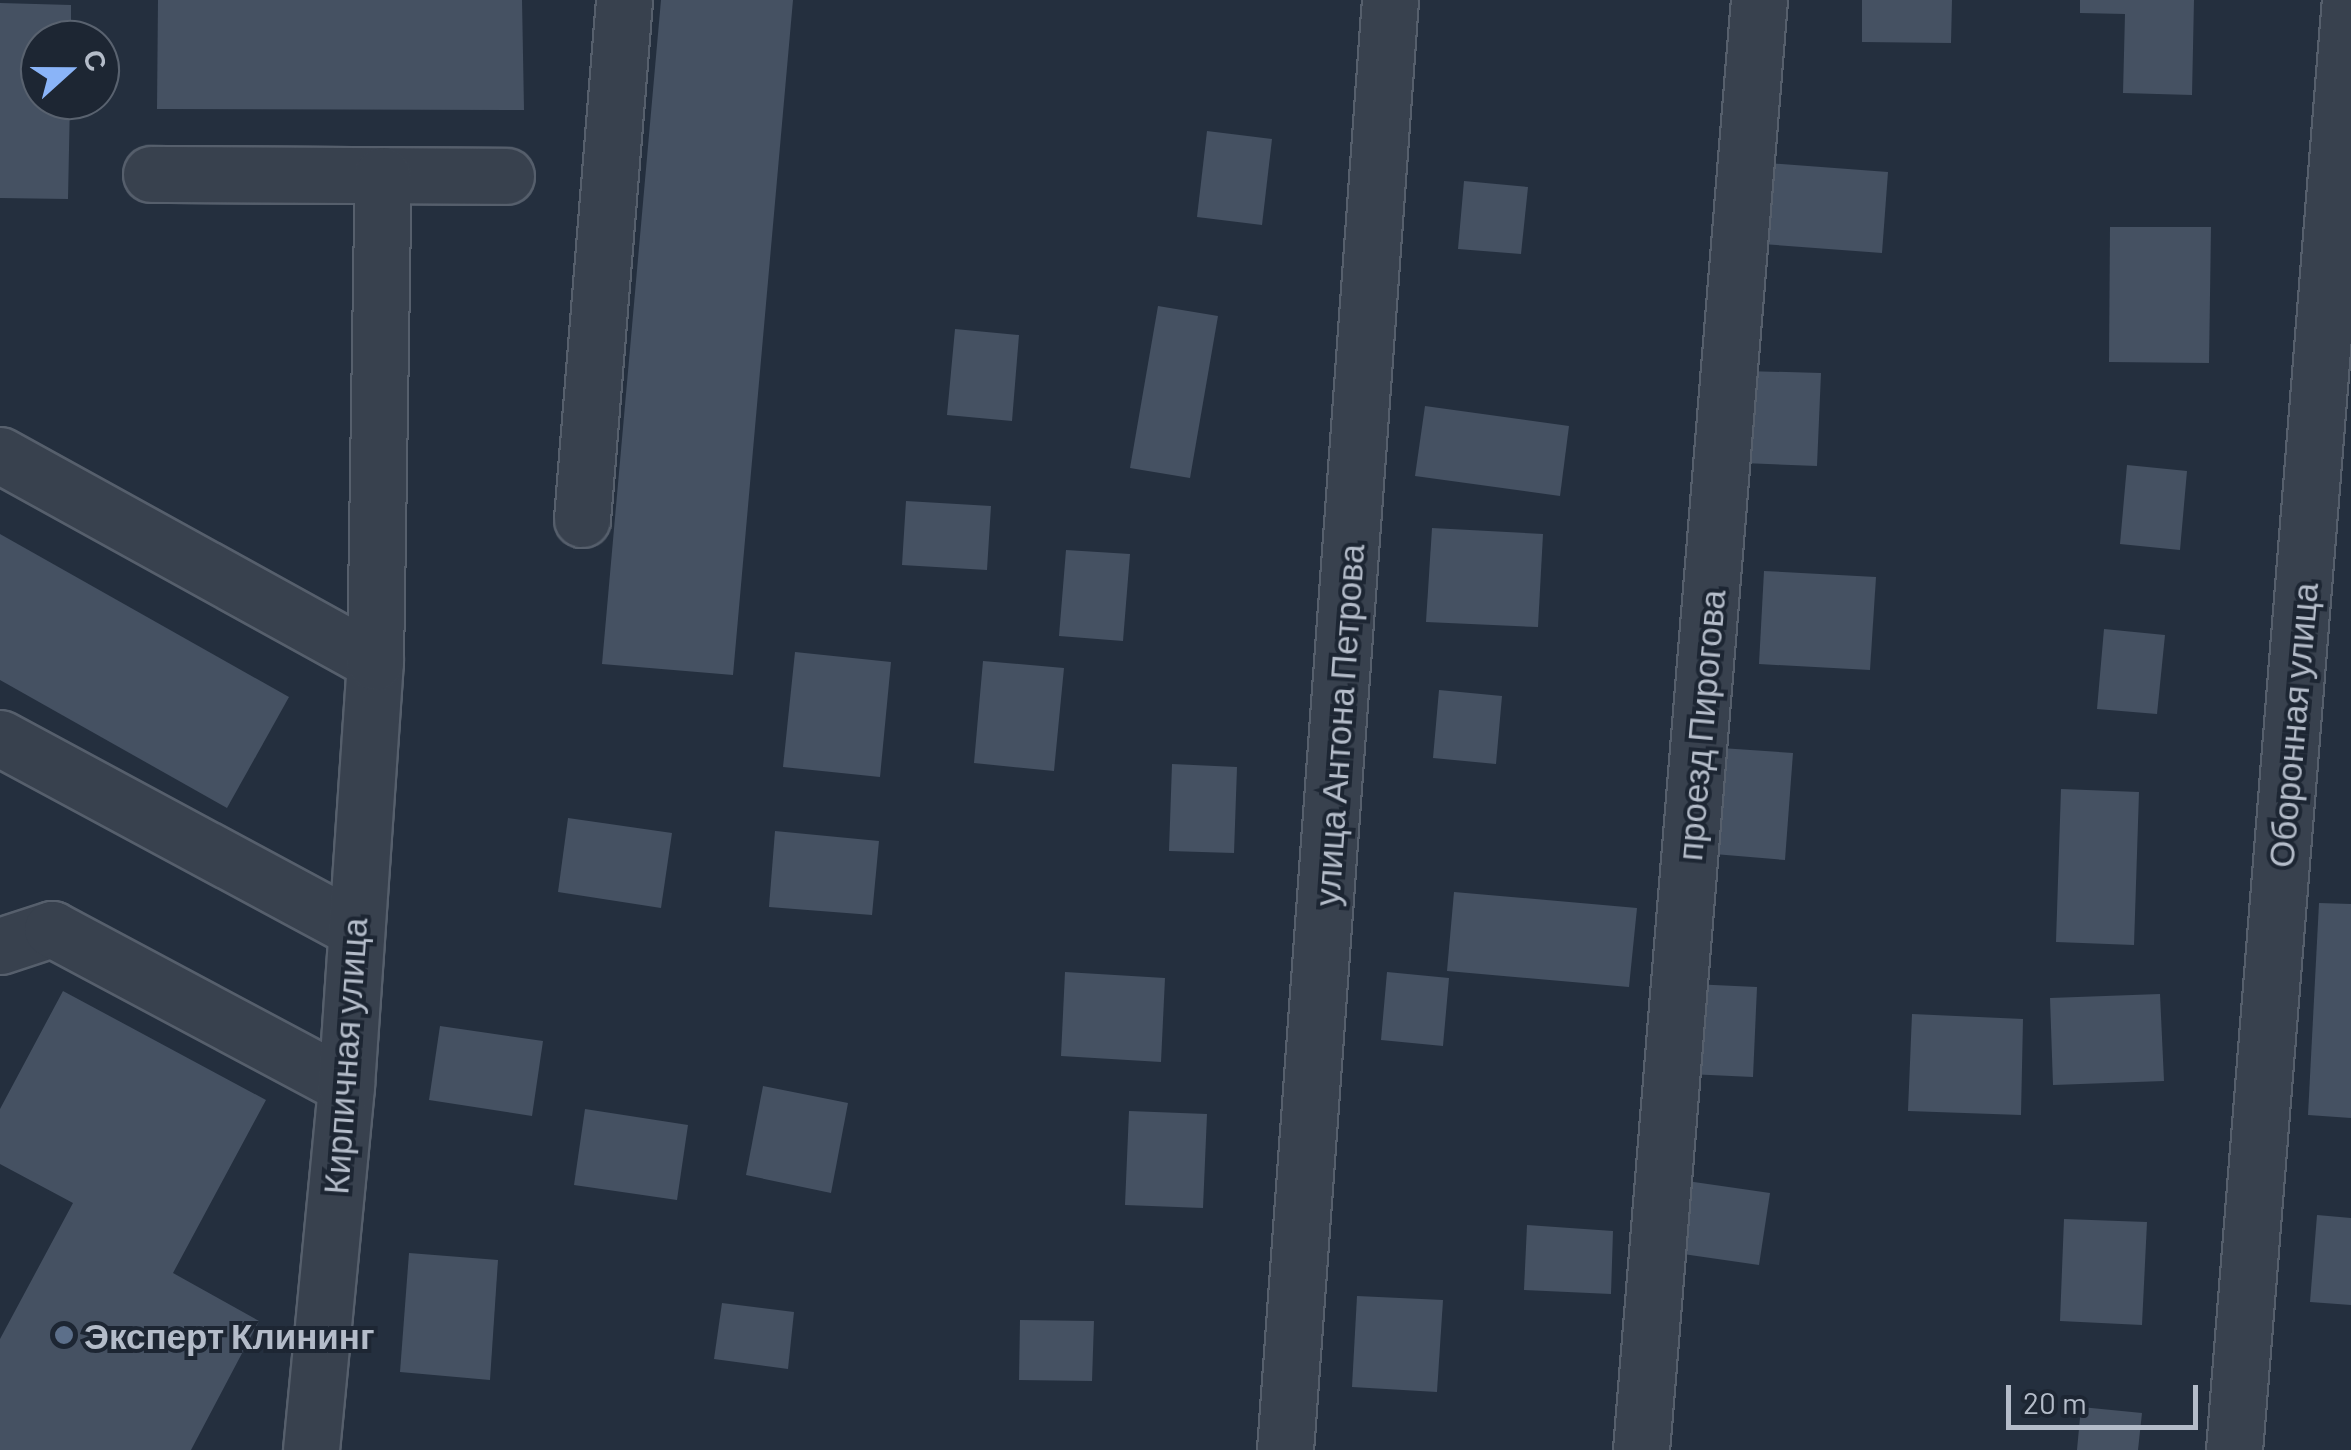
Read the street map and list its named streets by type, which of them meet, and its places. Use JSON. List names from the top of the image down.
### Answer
{
  "streets": {
    "street": [
      "улица Антона Петрова",
      "проезд Пирогова",
      "Оборонная улица",
      "Кирпичная улица"
    ]
  },
  "places": ["Эксперт Клининг"],
  "scale_bar": "20 m",
  "north": "right"
}
